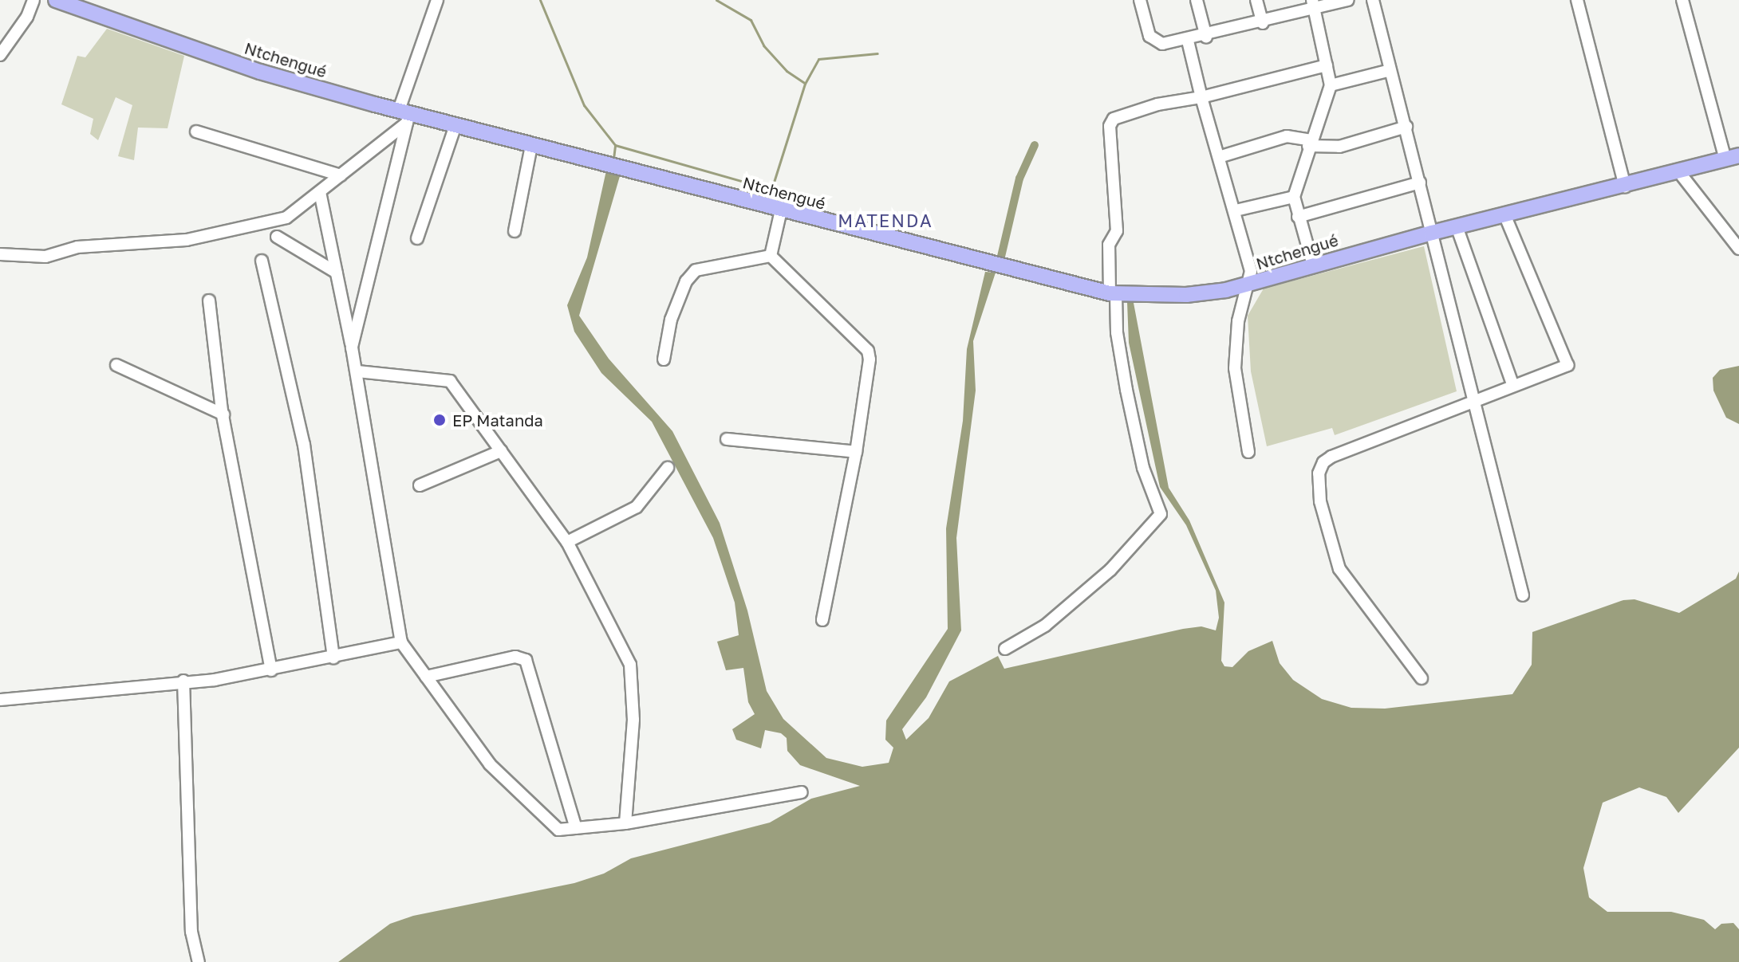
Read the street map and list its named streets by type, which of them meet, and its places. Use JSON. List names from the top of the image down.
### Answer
{
  "streets": {
    "main road": ["Ntchengué"]
  },
  "districts": ["MATENDA"],
  "places": ["EP Matanda"]
}
